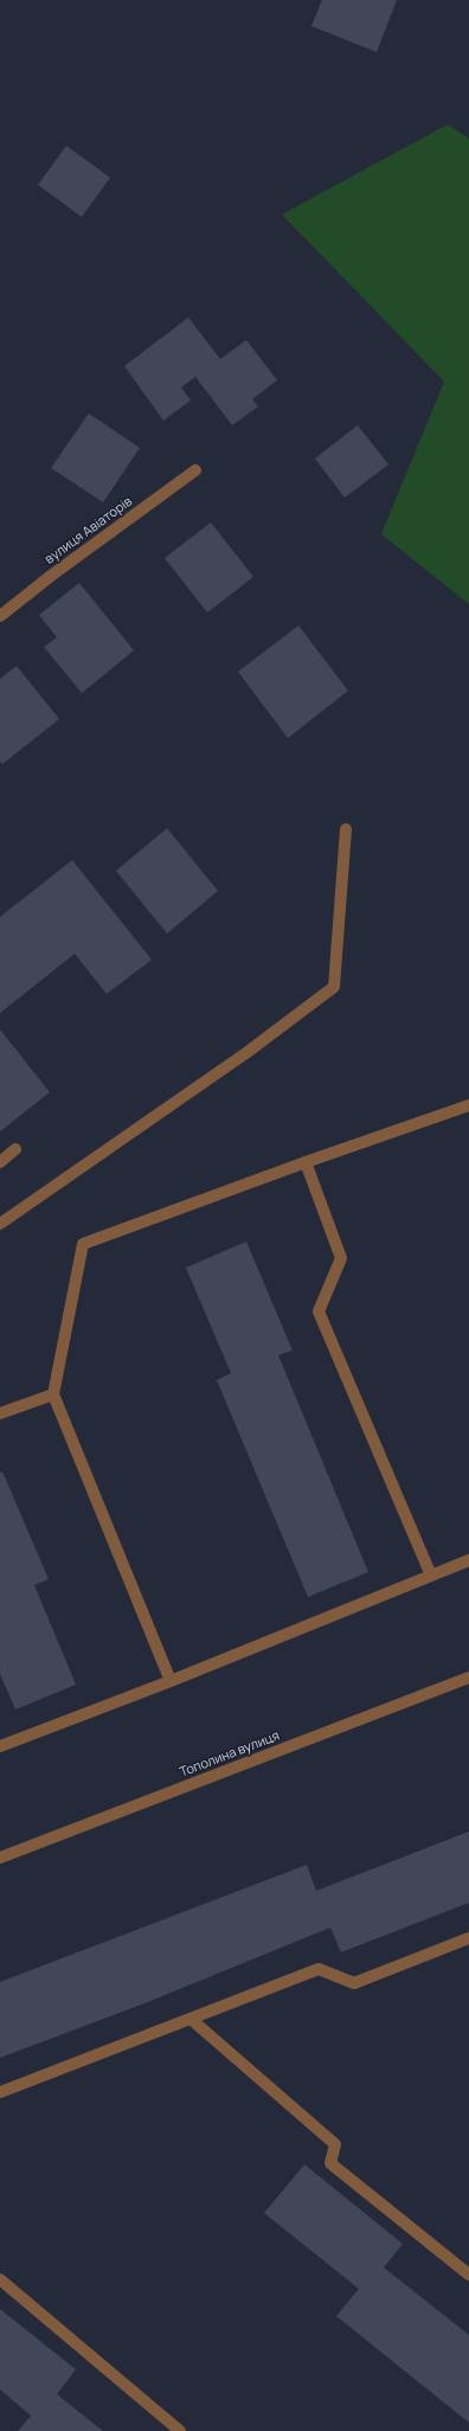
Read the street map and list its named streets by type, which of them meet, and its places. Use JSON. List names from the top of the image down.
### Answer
{
  "streets": {
    "street": ["вулиця Авіаторів", "Тополина вулиця"]
  }
}
